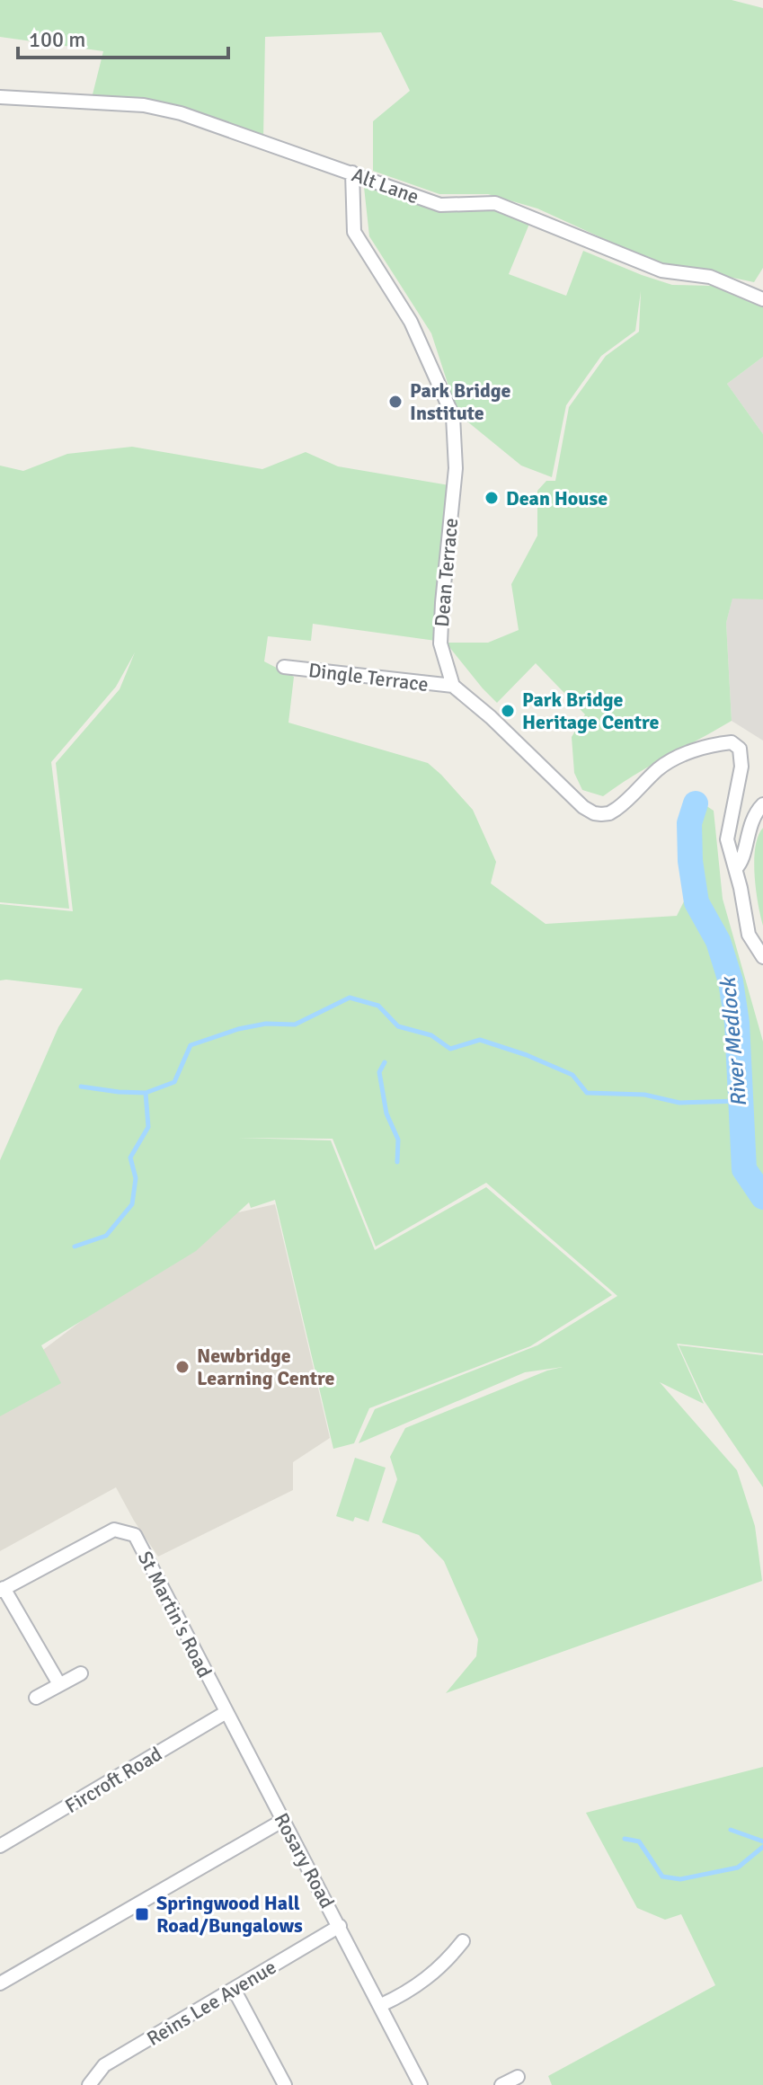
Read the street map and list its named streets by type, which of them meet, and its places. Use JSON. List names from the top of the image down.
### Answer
{
  "streets": {
    "street": [
      "Alt Lane",
      "Dean Terrace",
      "Dingle Terrace",
      "St Martin's Road",
      "Fircroft Road",
      "Rosary Road",
      "Reins Lee Avenue"
    ]
  },
  "crossings": [
    ["Alt Lane", "Dean Terrace"],
    ["Dean Terrace", "Dingle Terrace"],
    ["St Martin's Road", "Fircroft Road"],
    ["St Martin's Road", "Rosary Road"],
    ["Fircroft Road", "Rosary Road"],
    ["Rosary Road", "Reins Lee Avenue"]
  ],
  "water": ["River Medlock"],
  "places": {
    "other": [
      "Park Bridge Institute",
      "Dean House",
      "Park Bridge Heritage Centre",
      "Newbridge Learning Centre"
    ],
    "transit": ["Springwood Hall Road/Bungalows"]
  },
  "scale_bar": "100 m"
}
